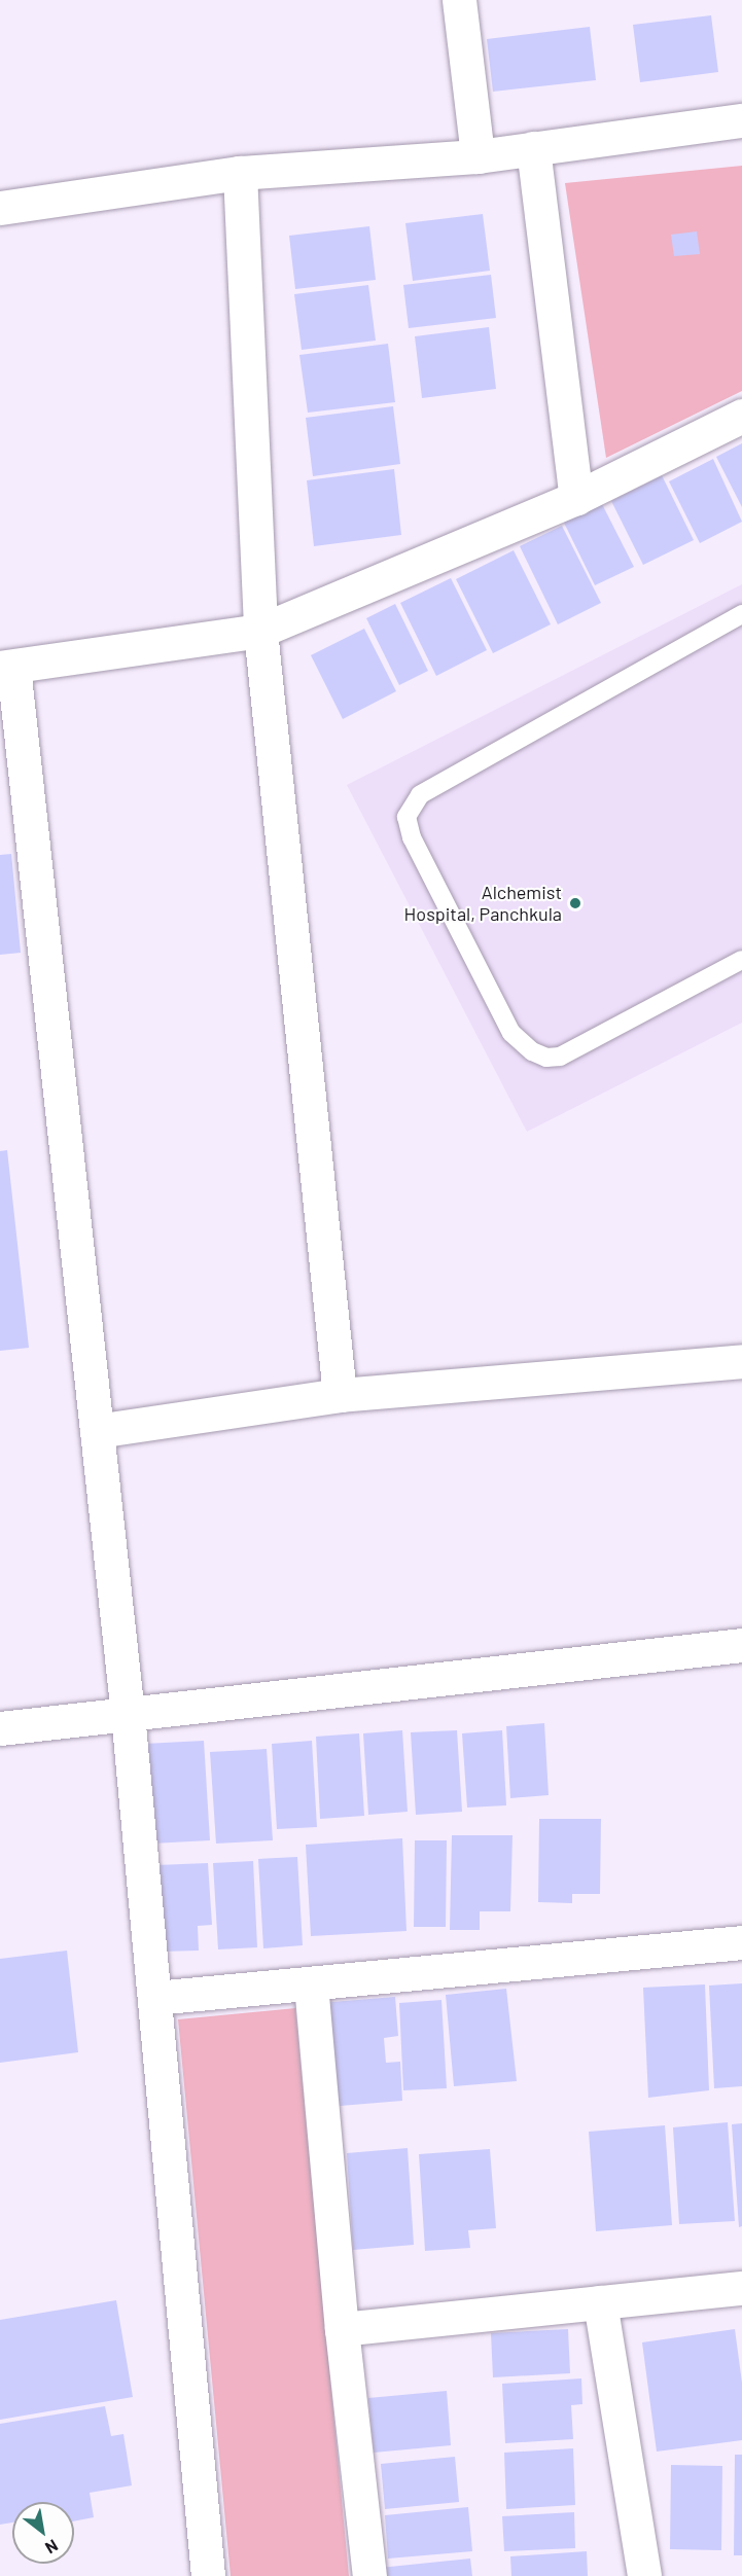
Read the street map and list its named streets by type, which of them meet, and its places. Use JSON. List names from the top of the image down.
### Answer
{
  "places": ["Alchemist Hospital, Panchkula"],
  "north": "bottom right"
}
